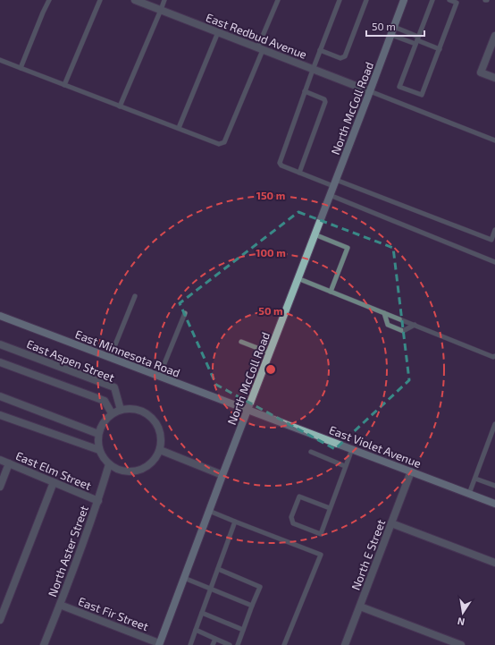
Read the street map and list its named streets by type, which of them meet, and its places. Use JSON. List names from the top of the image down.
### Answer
{
  "streets": {
    "main road": ["North McColl Road", "East Minnesota Road", "East Violet Avenue"],
    "street": [
      "East Redbud Avenue",
      "East Aspen Street",
      "East Elm Street",
      "North Aster Street",
      "North E Street",
      "East Fir Street"
    ]
  },
  "crossings": [
    ["East Redbud Avenue", "North McColl Road"],
    ["North McColl Road", "East Minnesota Road"],
    ["North McColl Road", "East Violet Avenue"],
    ["North McColl Road", "East Fir Street"],
    ["East Minnesota Road", "East Violet Avenue"],
    ["East Aspen Street", "North Aster Street"],
    ["East Violet Avenue", "North E Street"],
    ["East Elm Street", "North Aster Street"],
    ["North Aster Street", "East Fir Street"]
  ],
  "scale_bar": "50 m",
  "north": "bottom",
  "rings": ["150 m", "100 m", "50 m"]
}
